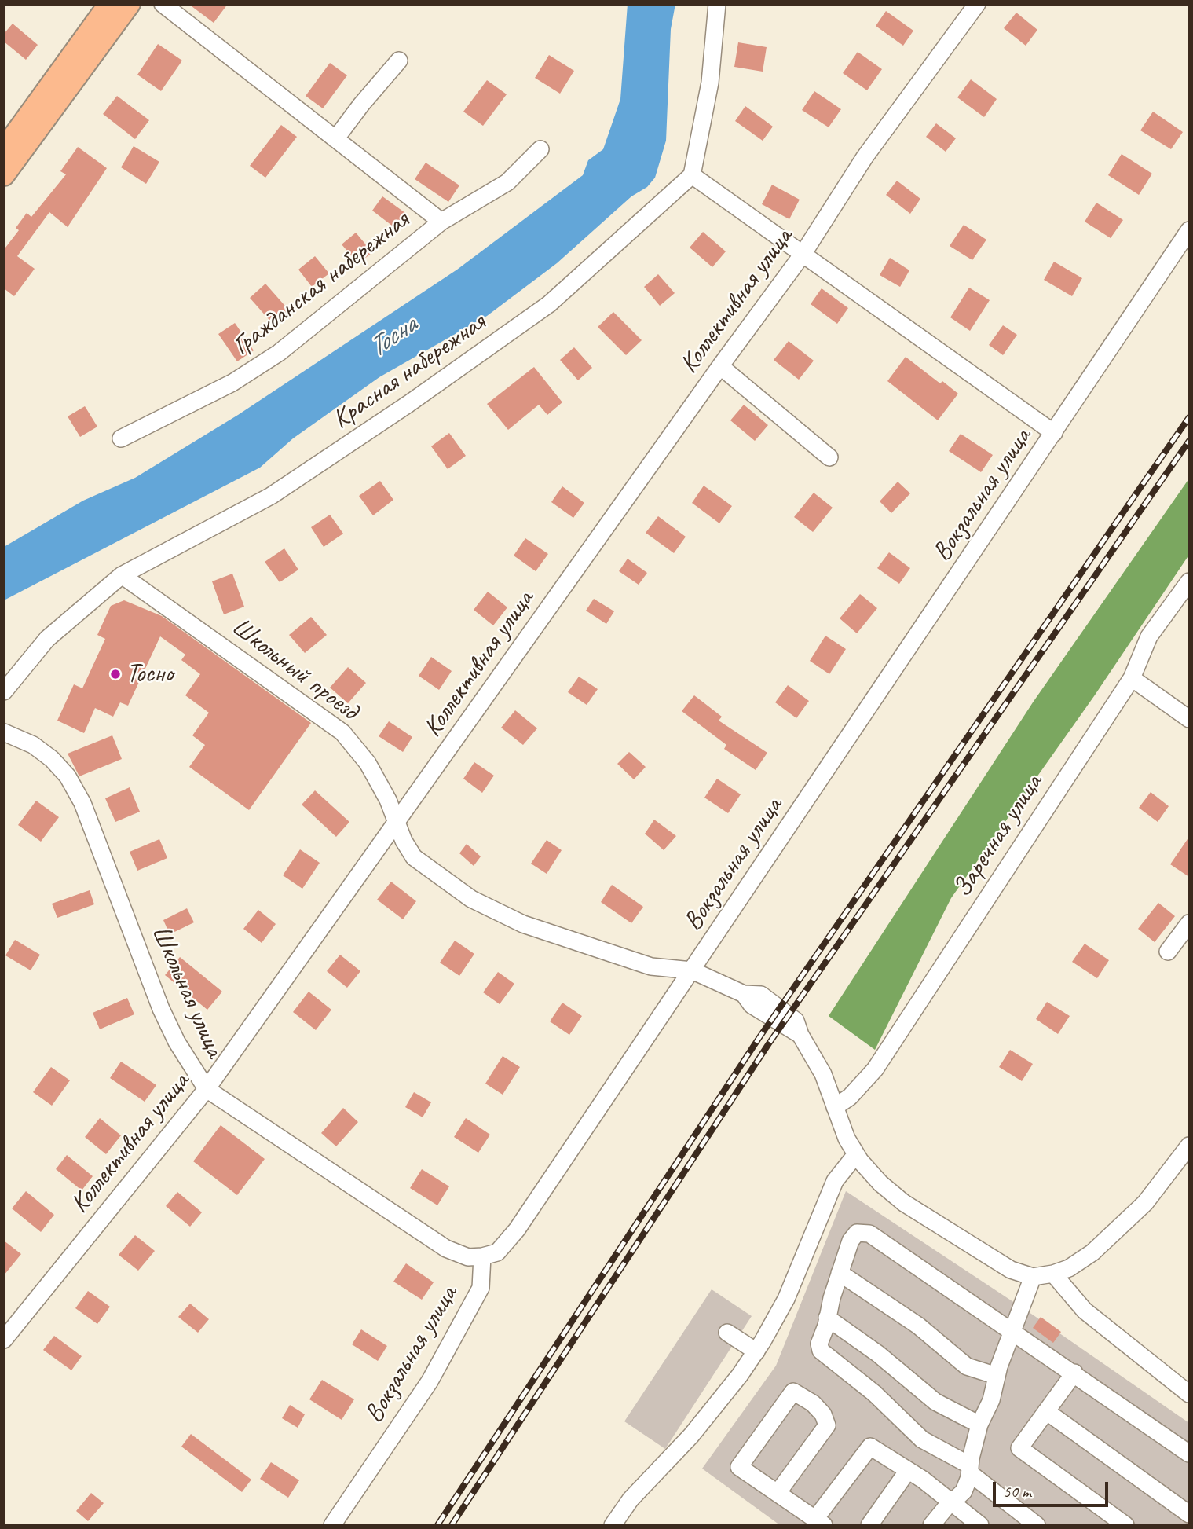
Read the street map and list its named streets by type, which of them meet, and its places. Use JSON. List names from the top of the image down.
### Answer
{
  "streets": {
    "street": [
      "Гражданская набережная",
      "Коллективная улица",
      "Красная набережная",
      "Вокзальная улица",
      "Школьный проезд",
      "Заречная улица",
      "Школьная улица"
    ]
  },
  "crossings": [
    ["Коллективная улица", "Школьный проезд"],
    ["Коллективная улица", "Школьная улица"],
    ["Красная набережная", "Школьный проезд"],
    ["Вокзальная улица", "Школьный проезд"],
    ["Вокзальная улица", "Школьная улица"],
    ["Школьный проезд", "Заречная улица"]
  ],
  "water": ["Тосна"],
  "places": ["Тосно"],
  "scale_bar": "50 m"
}
